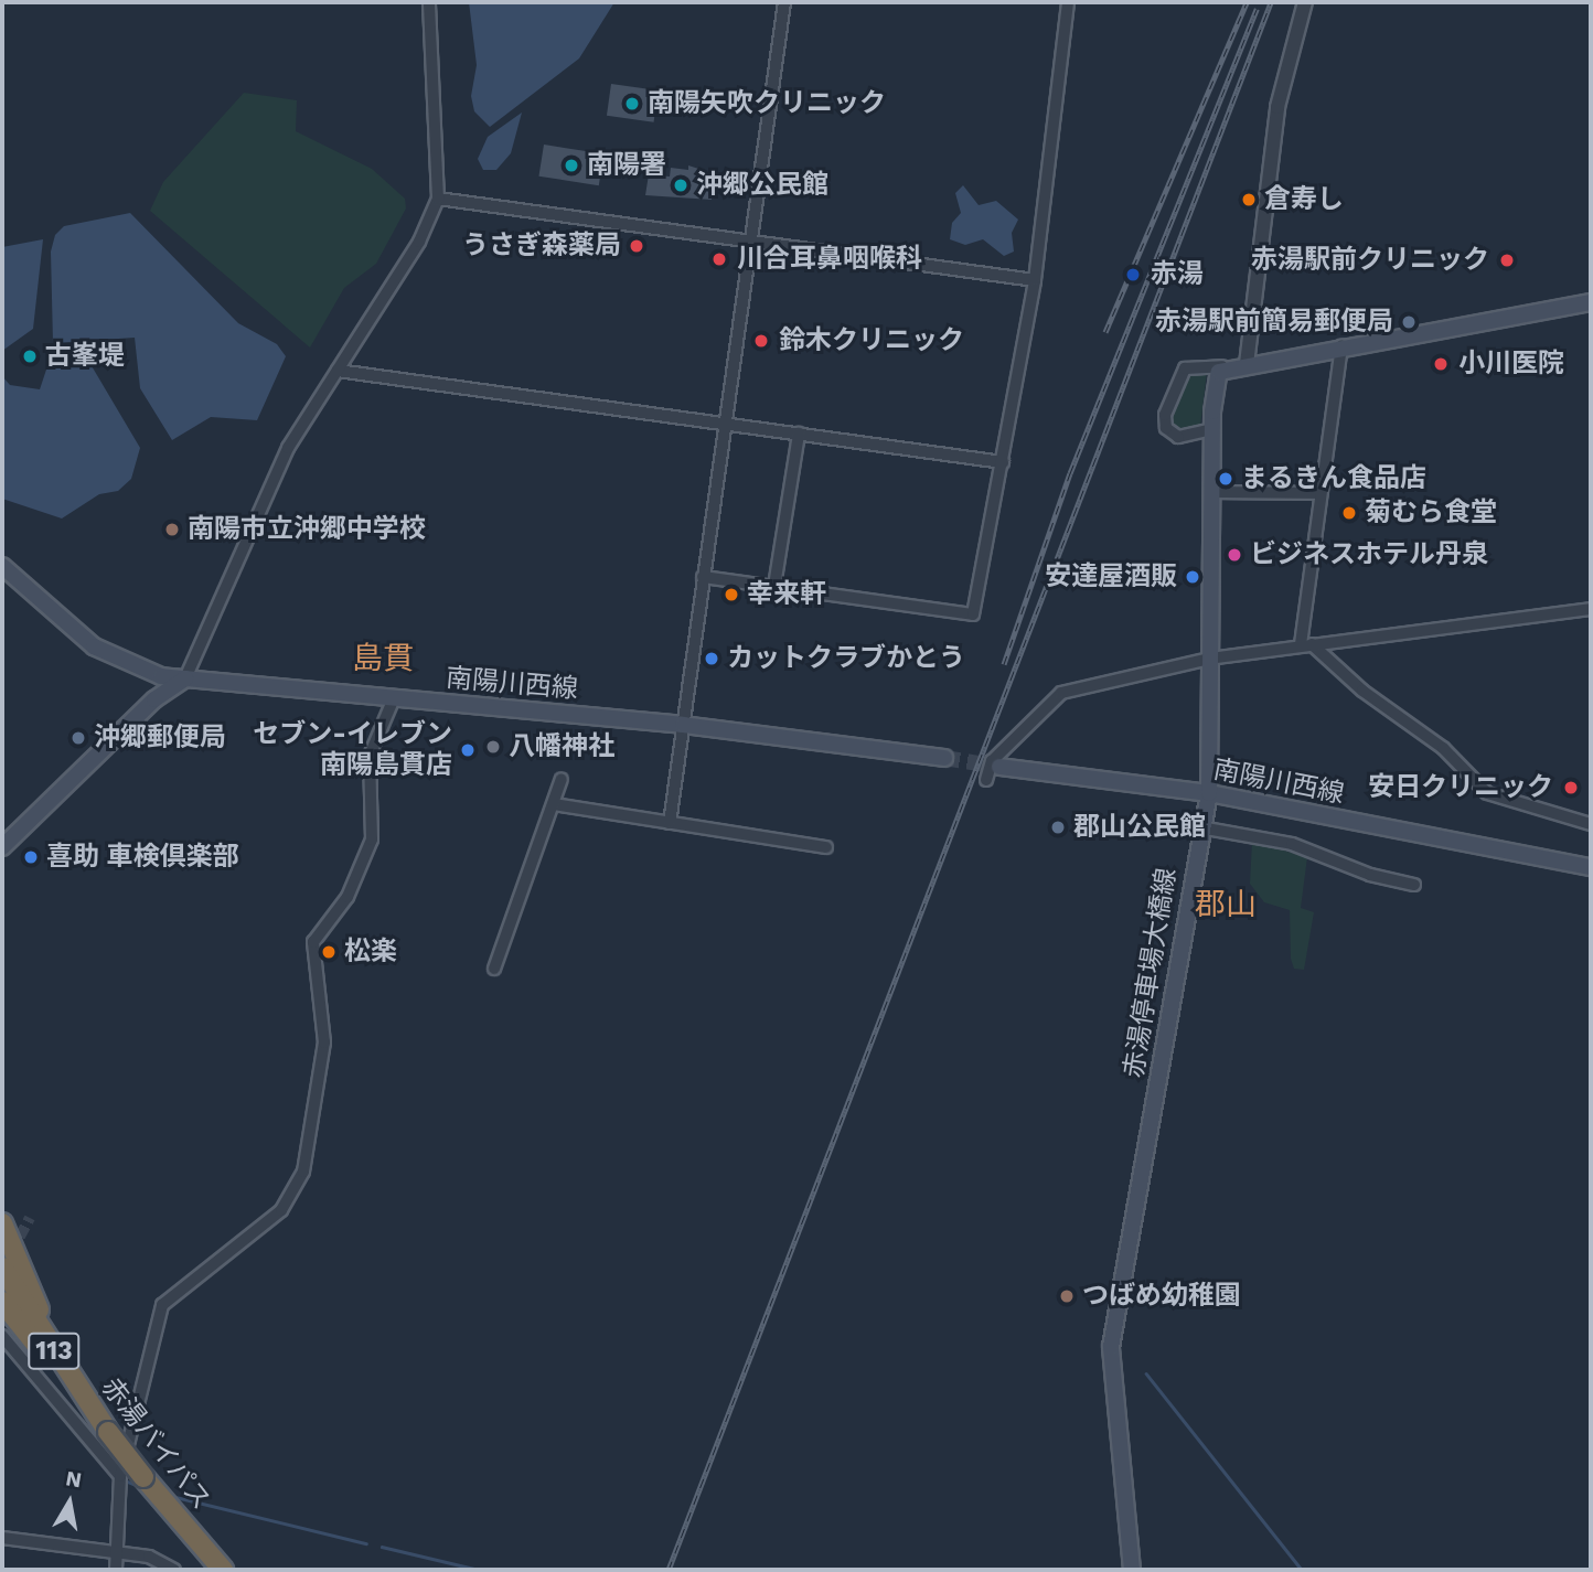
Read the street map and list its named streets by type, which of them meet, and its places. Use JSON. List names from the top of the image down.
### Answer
{
  "streets": {
    "highway": ["113", "赤湯バイパス"],
    "main road": ["南陽川西線", "赤湯停車場大橋線"]
  },
  "crossings": [
    ["南陽川西線", "赤湯停車場大橋線"]
  ],
  "districts": ["島貫", "郡山"],
  "places": [
    "南陽矢吹クリニック",
    "南陽署",
    "沖郷公民館",
    "倉寿し",
    "うさぎ森薬局",
    "川合耳鼻咽喉科",
    "赤湯駅前クリニック",
    "赤湯",
    "赤湯駅前簡易郵便局",
    "鈴木クリニック",
    "古峯堤",
    "小川医院",
    "まるきん食品店",
    "菊むら食堂",
    "南陽市立沖郷中学校",
    "ビジネスホテル丹泉",
    "安達屋酒販",
    "幸来軒",
    "カットクラブかとう",
    "沖郷郵便局",
    "八幡神社",
    "セブン-イレブン 南陽島貫店",
    "安日クリニック",
    "郡山公民館",
    "喜助 車検倶楽部",
    "松楽",
    "つばめ幼稚園"
  ],
  "north": "top"
}
